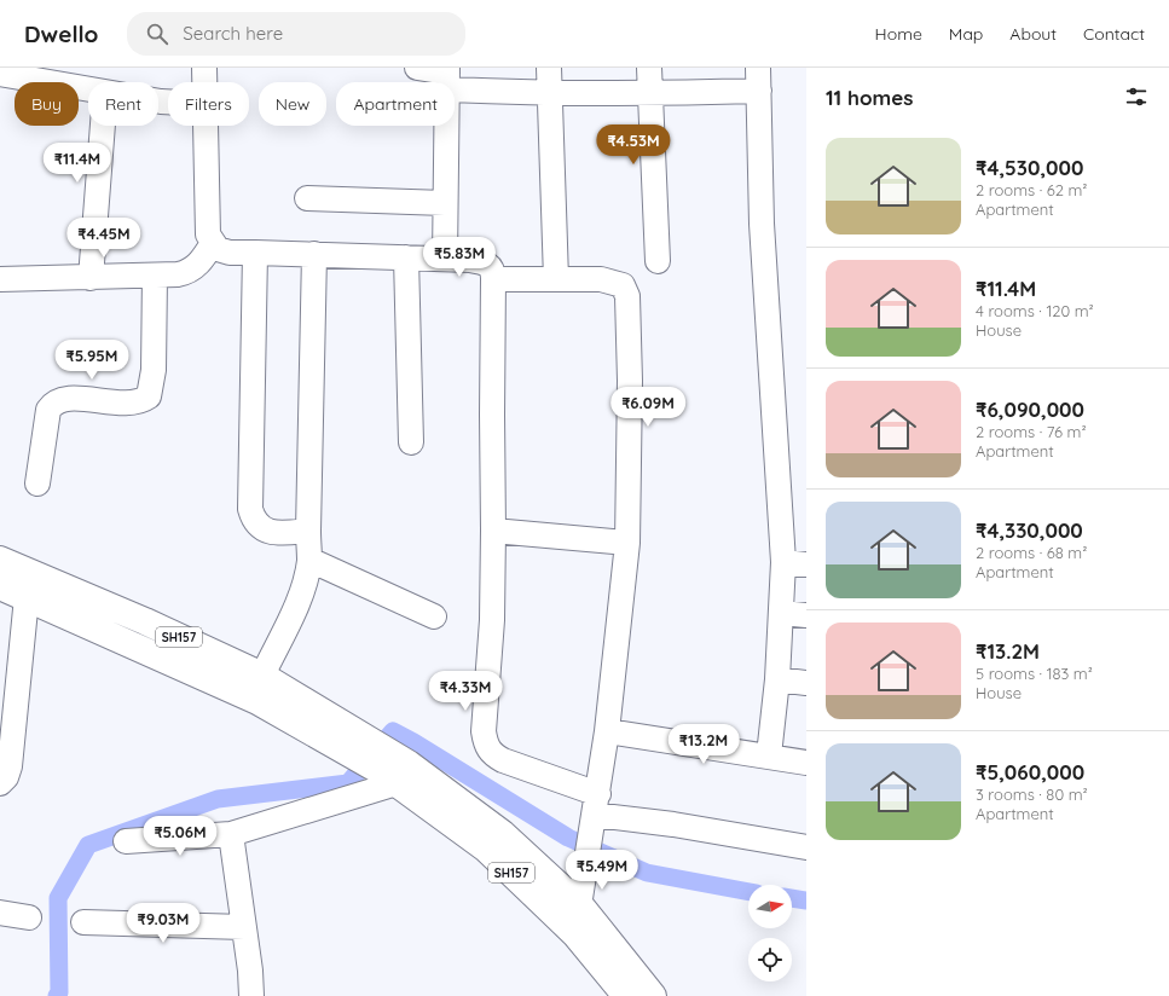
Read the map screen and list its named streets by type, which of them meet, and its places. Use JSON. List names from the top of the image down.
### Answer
{
  "streets": {
    "main road": ["SH157"]
  },
  "north": "right",
  "page": {
    "header": "Dwello",
    "search": "Search here",
    "nav": [
      "Home",
      "Map",
      "About",
      "Contact"
    ],
    "heading": "11 homes",
    "chip": [
      "Buy",
      "Rent",
      "Filters",
      "New",
      "Apartment"
    ],
    "price": [
      "₹4.53M",
      "₹11.4M",
      "₹4.45M",
      "₹5.83M",
      "₹5.95M",
      "₹6.09M",
      "₹4.33M",
      "₹13.2M",
      "₹5.06M",
      "₹5.49M",
      "₹9.03M"
    ],
    "list": [
      {
        "name": "₹4,530,000",
        "note": "2 rooms · 62 m² · Apartment"
      },
      {
        "name": "₹11.4M",
        "note": "4 rooms · 120 m² · House"
      },
      {
        "name": "₹6,090,000",
        "note": "2 rooms · 76 m² · Apartment"
      },
      {
        "name": "₹4,330,000",
        "note": "2 rooms · 68 m² · Apartment"
      },
      {
        "name": "₹13.2M",
        "note": "5 rooms · 183 m² · House"
      },
      {
        "name": "₹5,060,000",
        "note": "3 rooms · 80 m² · Apartment"
      }
    ]
  }
}
